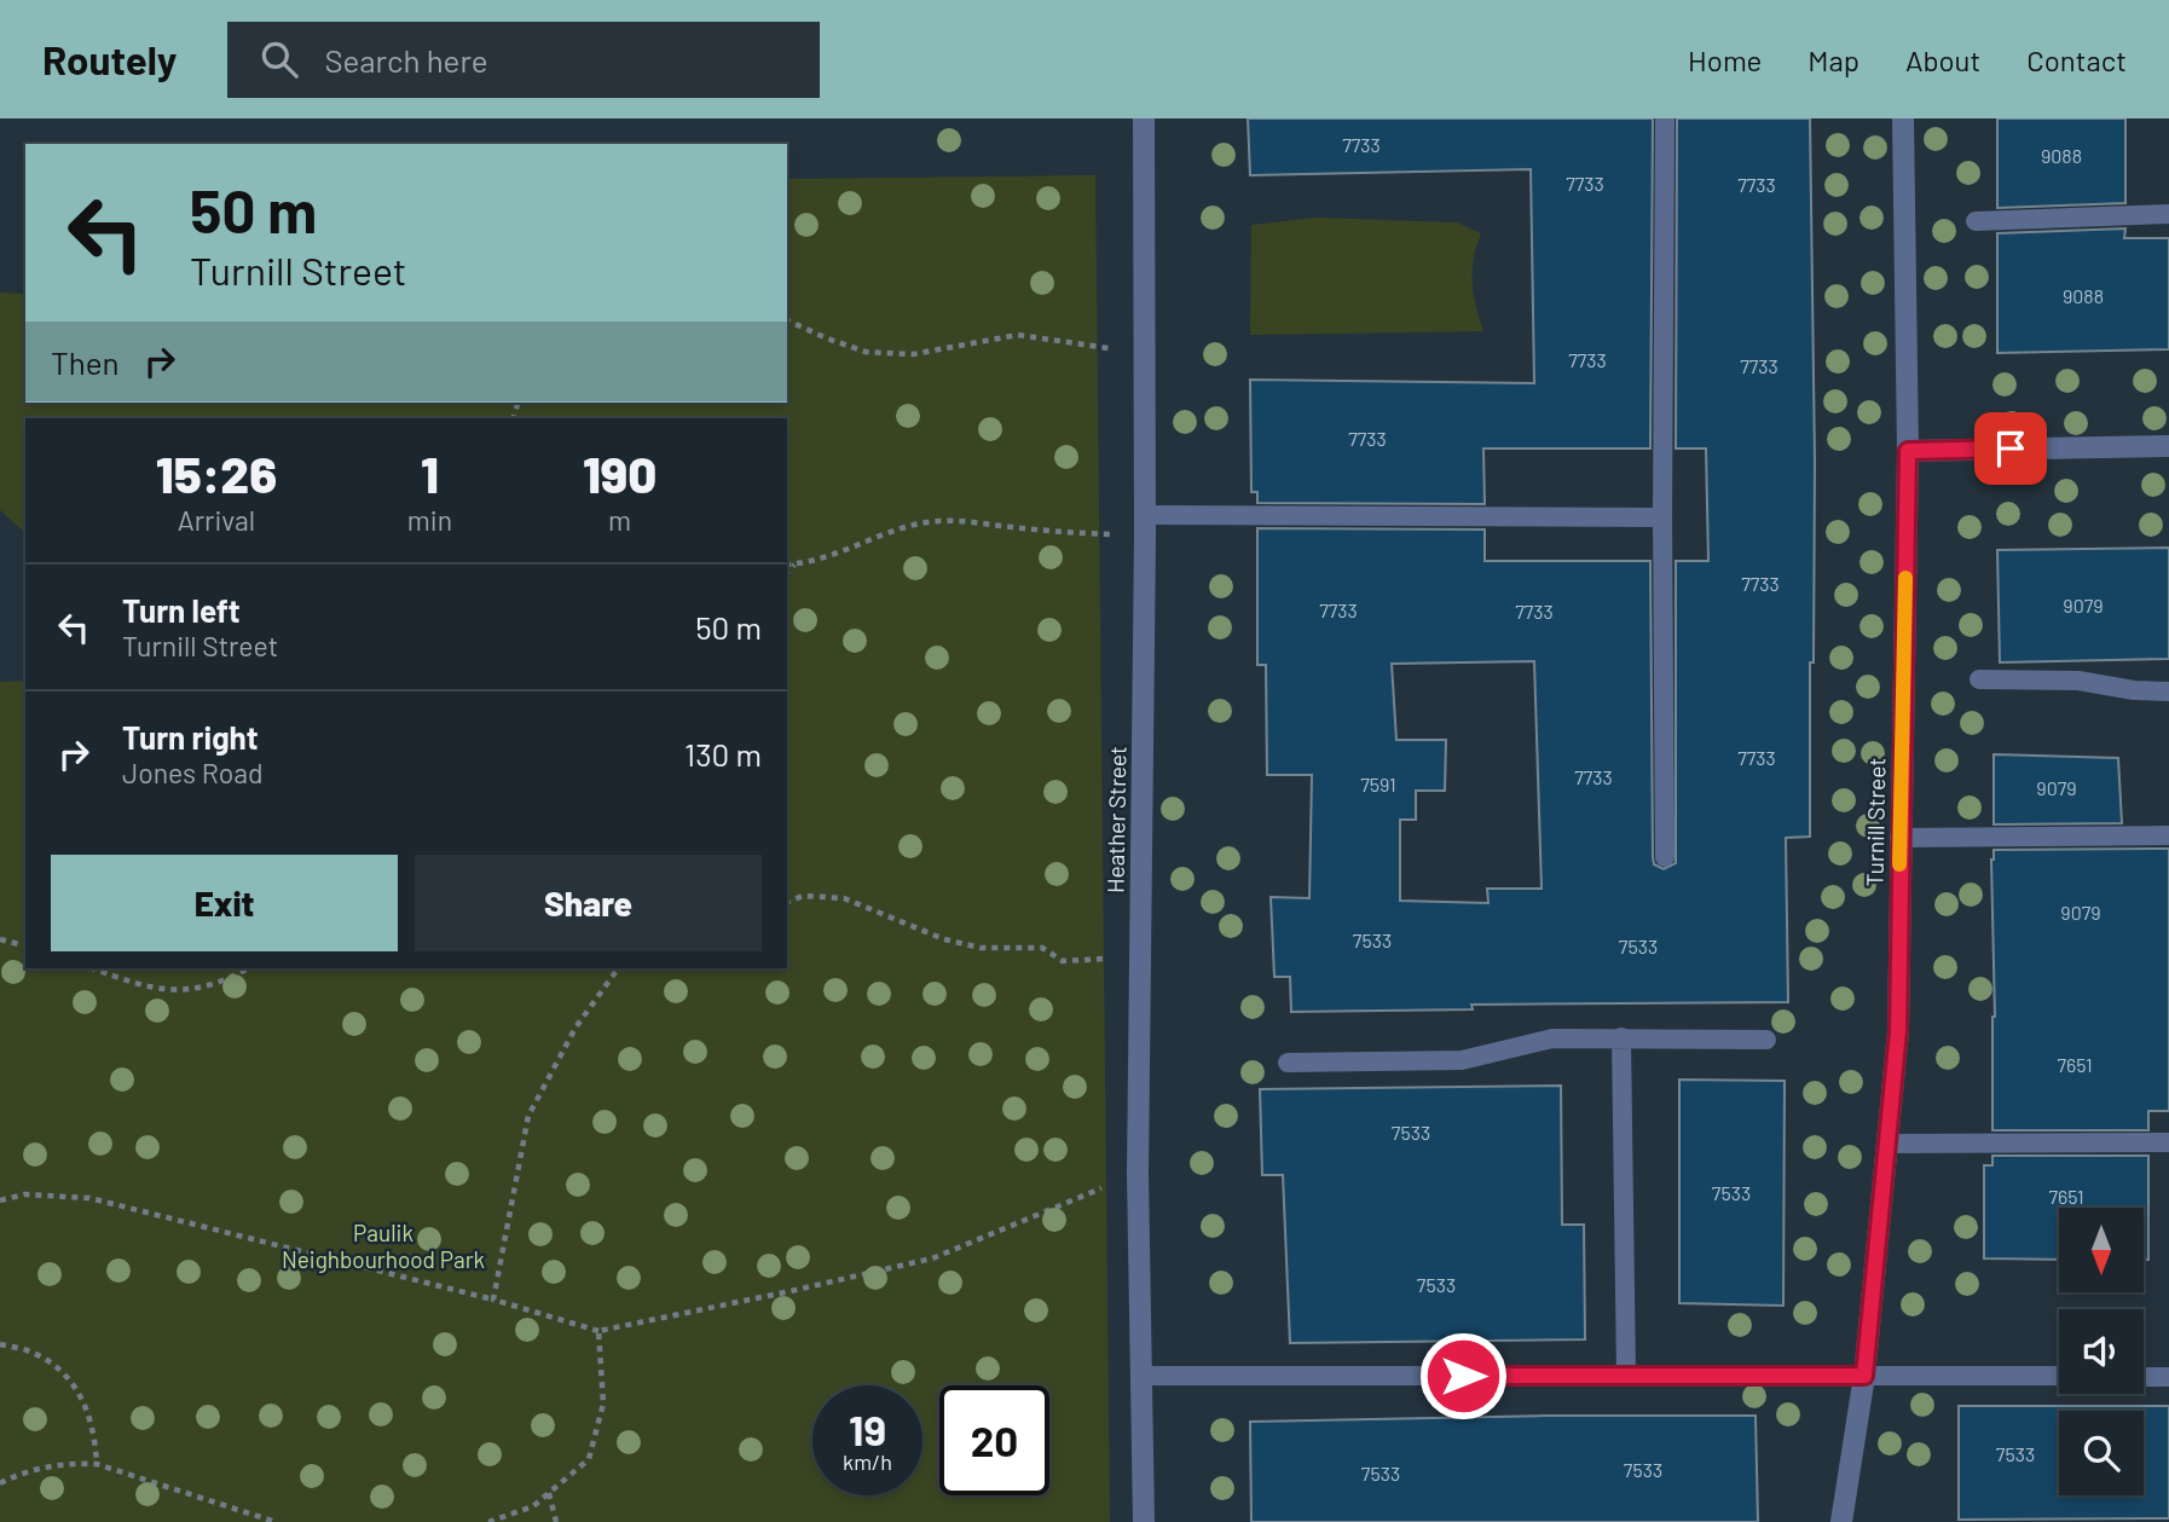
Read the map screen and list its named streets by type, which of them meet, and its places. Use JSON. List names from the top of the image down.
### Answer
{
  "streets": {
    "street": ["Heather Street", "Turnill Street"]
  },
  "parks": ["Paulik Neighbourhood Park"],
  "house_numbers": [
    "7733",
    "9088",
    "7733",
    "7733",
    "9088",
    "7733",
    "7733",
    "7733",
    "7733",
    "9079",
    "7733",
    "7733",
    "7733",
    "7733",
    "7591",
    "9079",
    "9079",
    "7533",
    "7533",
    "7651",
    "7533",
    "7533",
    "7651",
    "7533",
    "7533",
    "7533",
    "7533"
  ],
  "north": "bottom",
  "page": {
    "header": "Routely",
    "search": "Search here",
    "nav": [
      "Home",
      "Map",
      "About",
      "Contact"
    ],
    "turn": ["50 m", "Turnill Street"],
    "then": "Then",
    "eta": [
      "15:26",
      "Arrival",
      "1",
      "min",
      "190",
      "m"
    ],
    "list": [
      {
        "name": "Turn left",
        "note": "Turnill Street",
        "value": "50 m"
      },
      {
        "name": "Turn right",
        "note": "Jones Road",
        "value": "130 m"
      }
    ],
    "buttons": ["Exit", "Share"],
    "speed": "19 km/h",
    "limit": "20"
  }
}
